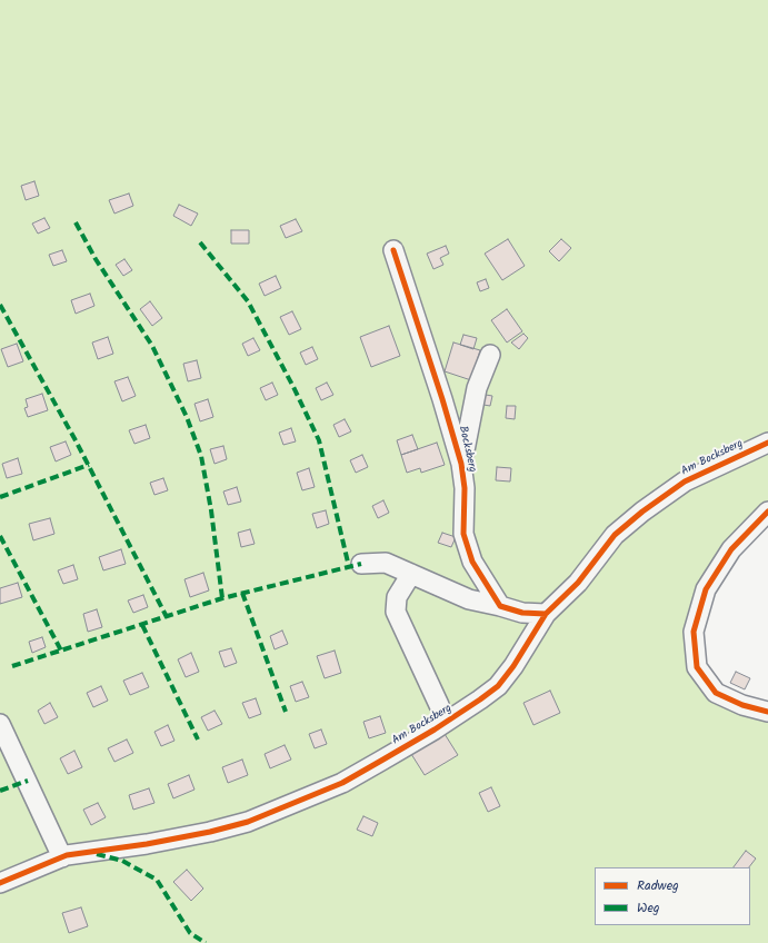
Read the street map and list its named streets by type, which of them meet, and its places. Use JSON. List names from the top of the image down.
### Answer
{
  "streets": {
    "street": ["Bocksberg", "Am Bocksberg"]
  },
  "legend": ["Radweg", "Weg"]
}
